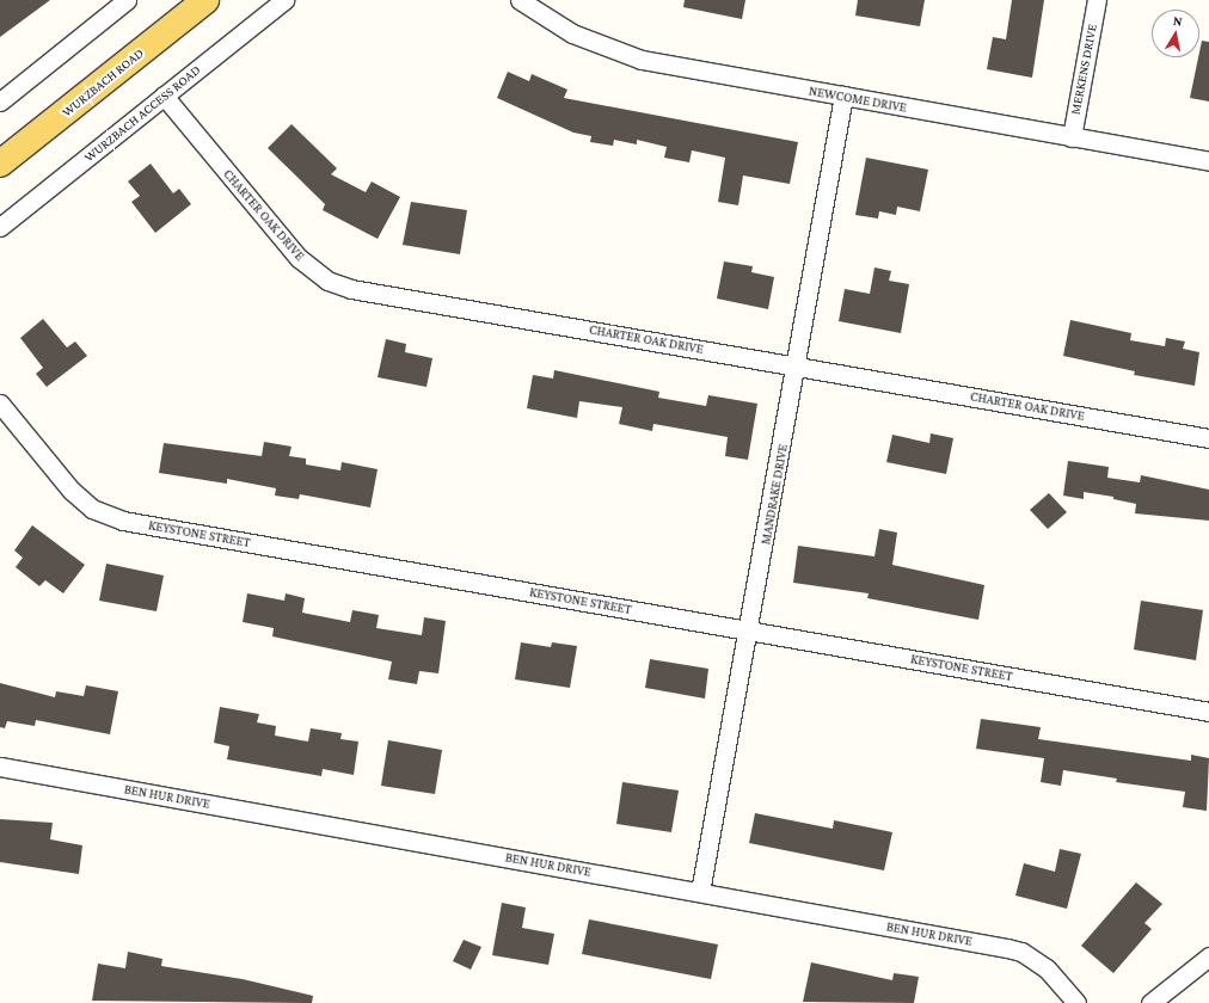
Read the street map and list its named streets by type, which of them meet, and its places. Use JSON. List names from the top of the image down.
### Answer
{
  "streets": {
    "main road": ["WURZBACH ROAD"],
    "street": [
      "MERKENS DRIVE",
      "NEWCOME DRIVE",
      "WURZBACH ACCESS ROAD",
      "CHARTER OAK DRIVE",
      "MANDRAKE DRIVE",
      "KEYSTONE STREET",
      "BEN HUR DRIVE"
    ]
  },
  "crossings": [
    ["MERKENS DRIVE", "NEWCOME DRIVE"],
    ["NEWCOME DRIVE", "MANDRAKE DRIVE"],
    ["WURZBACH ACCESS ROAD", "CHARTER OAK DRIVE"],
    ["CHARTER OAK DRIVE", "MANDRAKE DRIVE"],
    ["MANDRAKE DRIVE", "KEYSTONE STREET"],
    ["MANDRAKE DRIVE", "BEN HUR DRIVE"]
  ],
  "north": "top"
}
